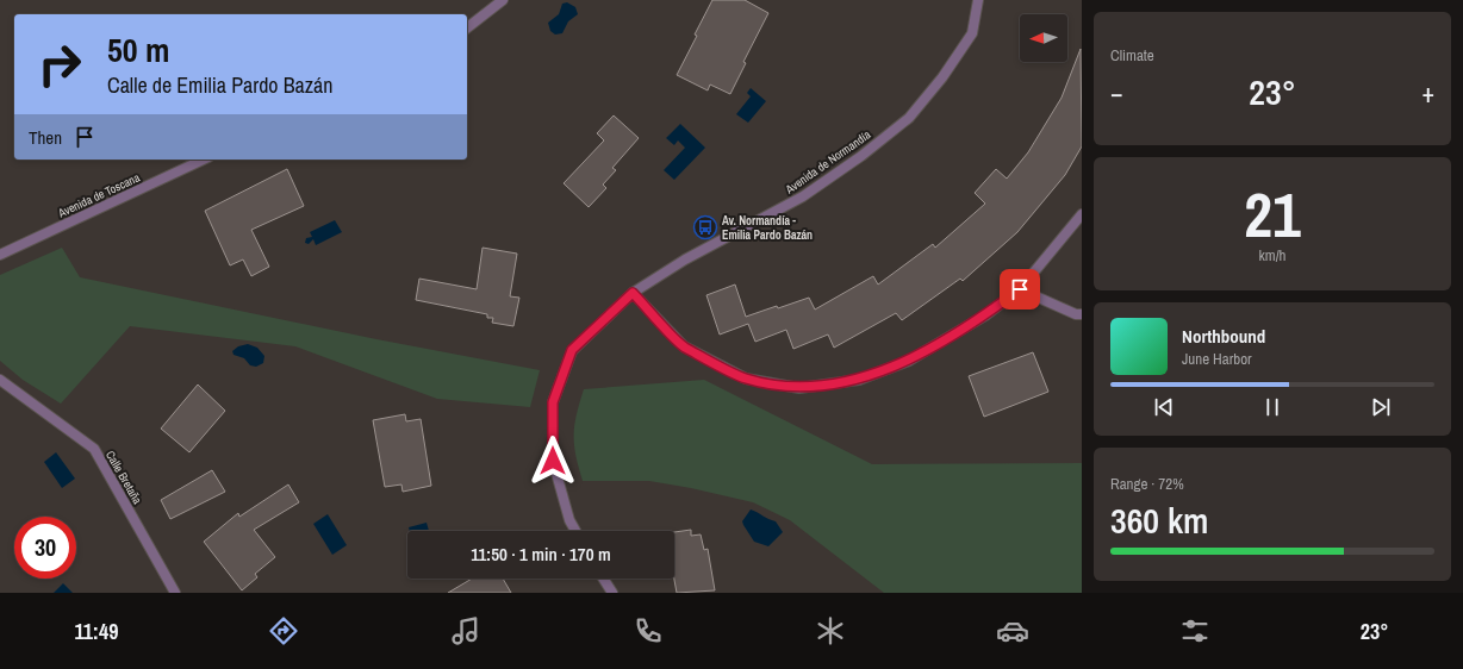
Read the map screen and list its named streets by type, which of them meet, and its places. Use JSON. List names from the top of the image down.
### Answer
{
  "streets": {
    "street": ["Avenida de Normandía", "Avenida de Toscana", "Calle Bretaña"]
  },
  "places": {
    "bus stop": ["Av. Normandía - Emilia Pardo Bazán"]
  },
  "north": "left",
  "page": {
    "tile": [
      "Climate",
      ["21", "km/h"],
      ["Range · 72%", "360 km"]
    ],
    "turn": ["50 m", "Calle de Emilia Pardo Bazán"],
    "heat": ["−", "23°", "+"],
    "then": "Then",
    "song": ["Northbound", "June Harbor"],
    "limit": "30",
    "trip": "11:50 · 1 min · 170 m",
    "tabs": ["11:49", "23°"]
  }
}
